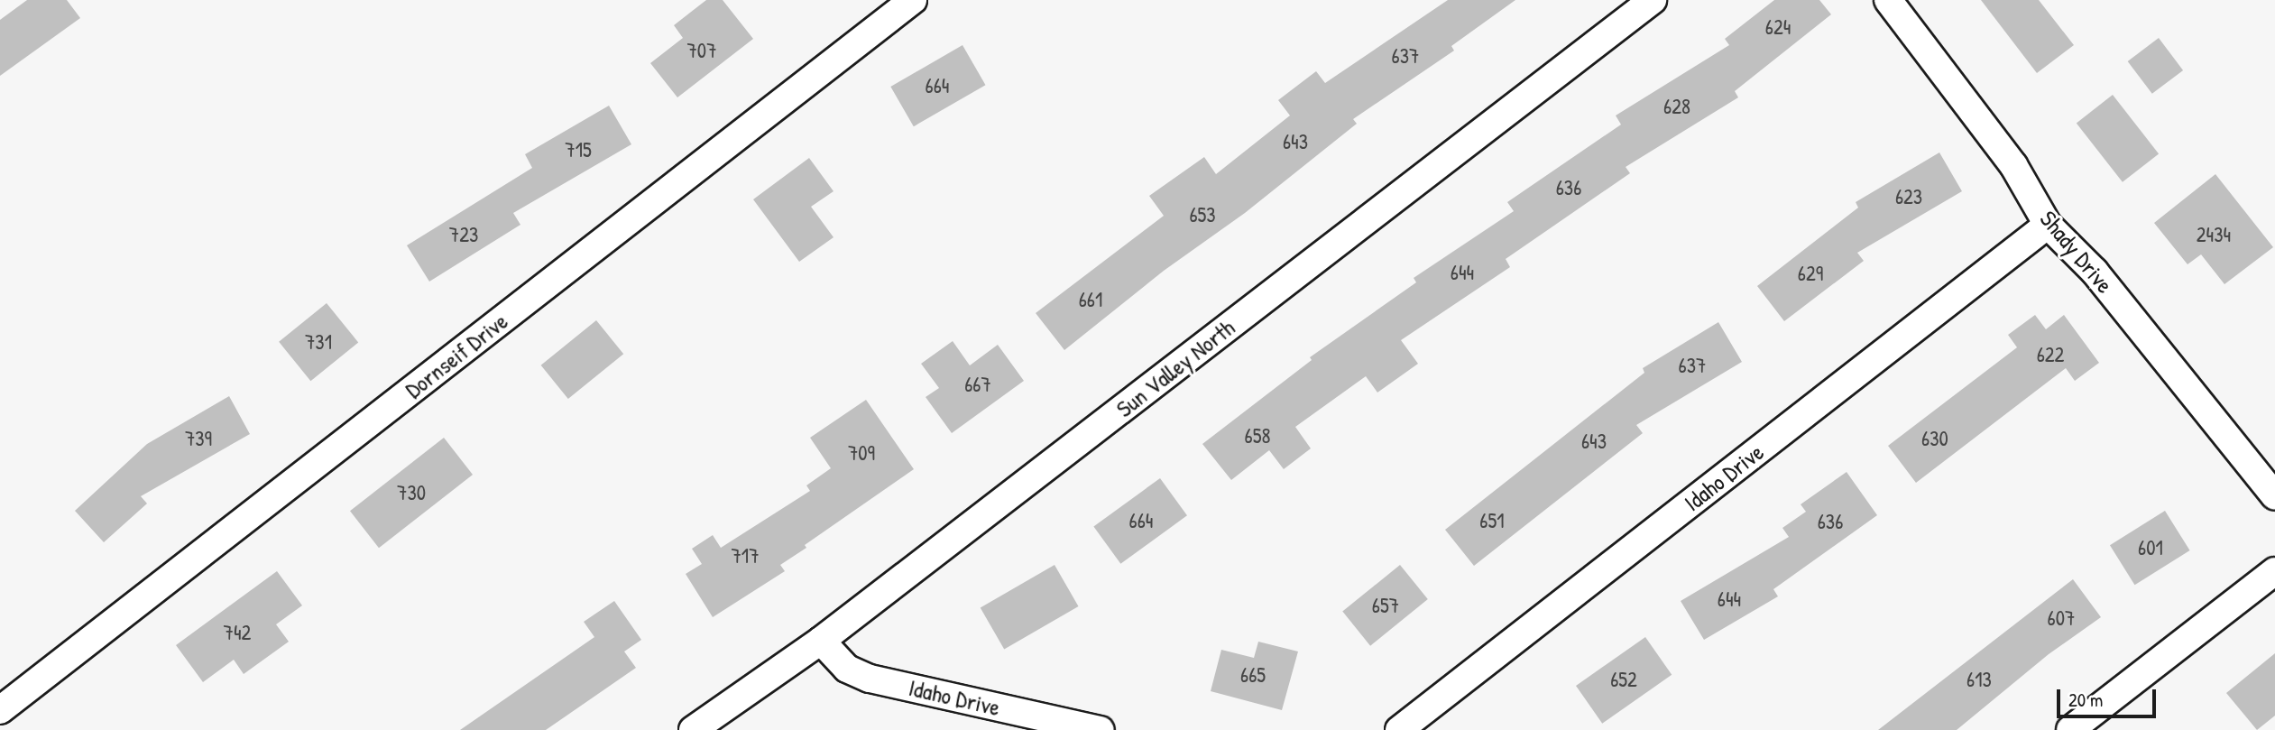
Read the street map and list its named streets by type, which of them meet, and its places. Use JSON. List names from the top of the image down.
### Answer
{
  "streets": {
    "street": [
      "Shady Drive",
      "Dornseif Drive",
      "Sun Valley North",
      "Idaho Drive"
    ]
  },
  "crossings": [
    ["Shady Drive", "Idaho Drive"],
    ["Sun Valley North", "Idaho Drive"]
  ],
  "house_numbers": [
    "624",
    "707",
    "637",
    "664",
    "628",
    "643",
    "715",
    "636",
    "623",
    "653",
    "723",
    "2434",
    "644",
    "629",
    "661",
    "731",
    "622",
    "637",
    "667",
    "658",
    "739",
    "630",
    "643",
    "709",
    "730",
    "664",
    "651",
    "636",
    "601",
    "717",
    "644",
    "657",
    "607",
    "742",
    "665",
    "652",
    "613"
  ],
  "scale_bar": "20 m"
}
